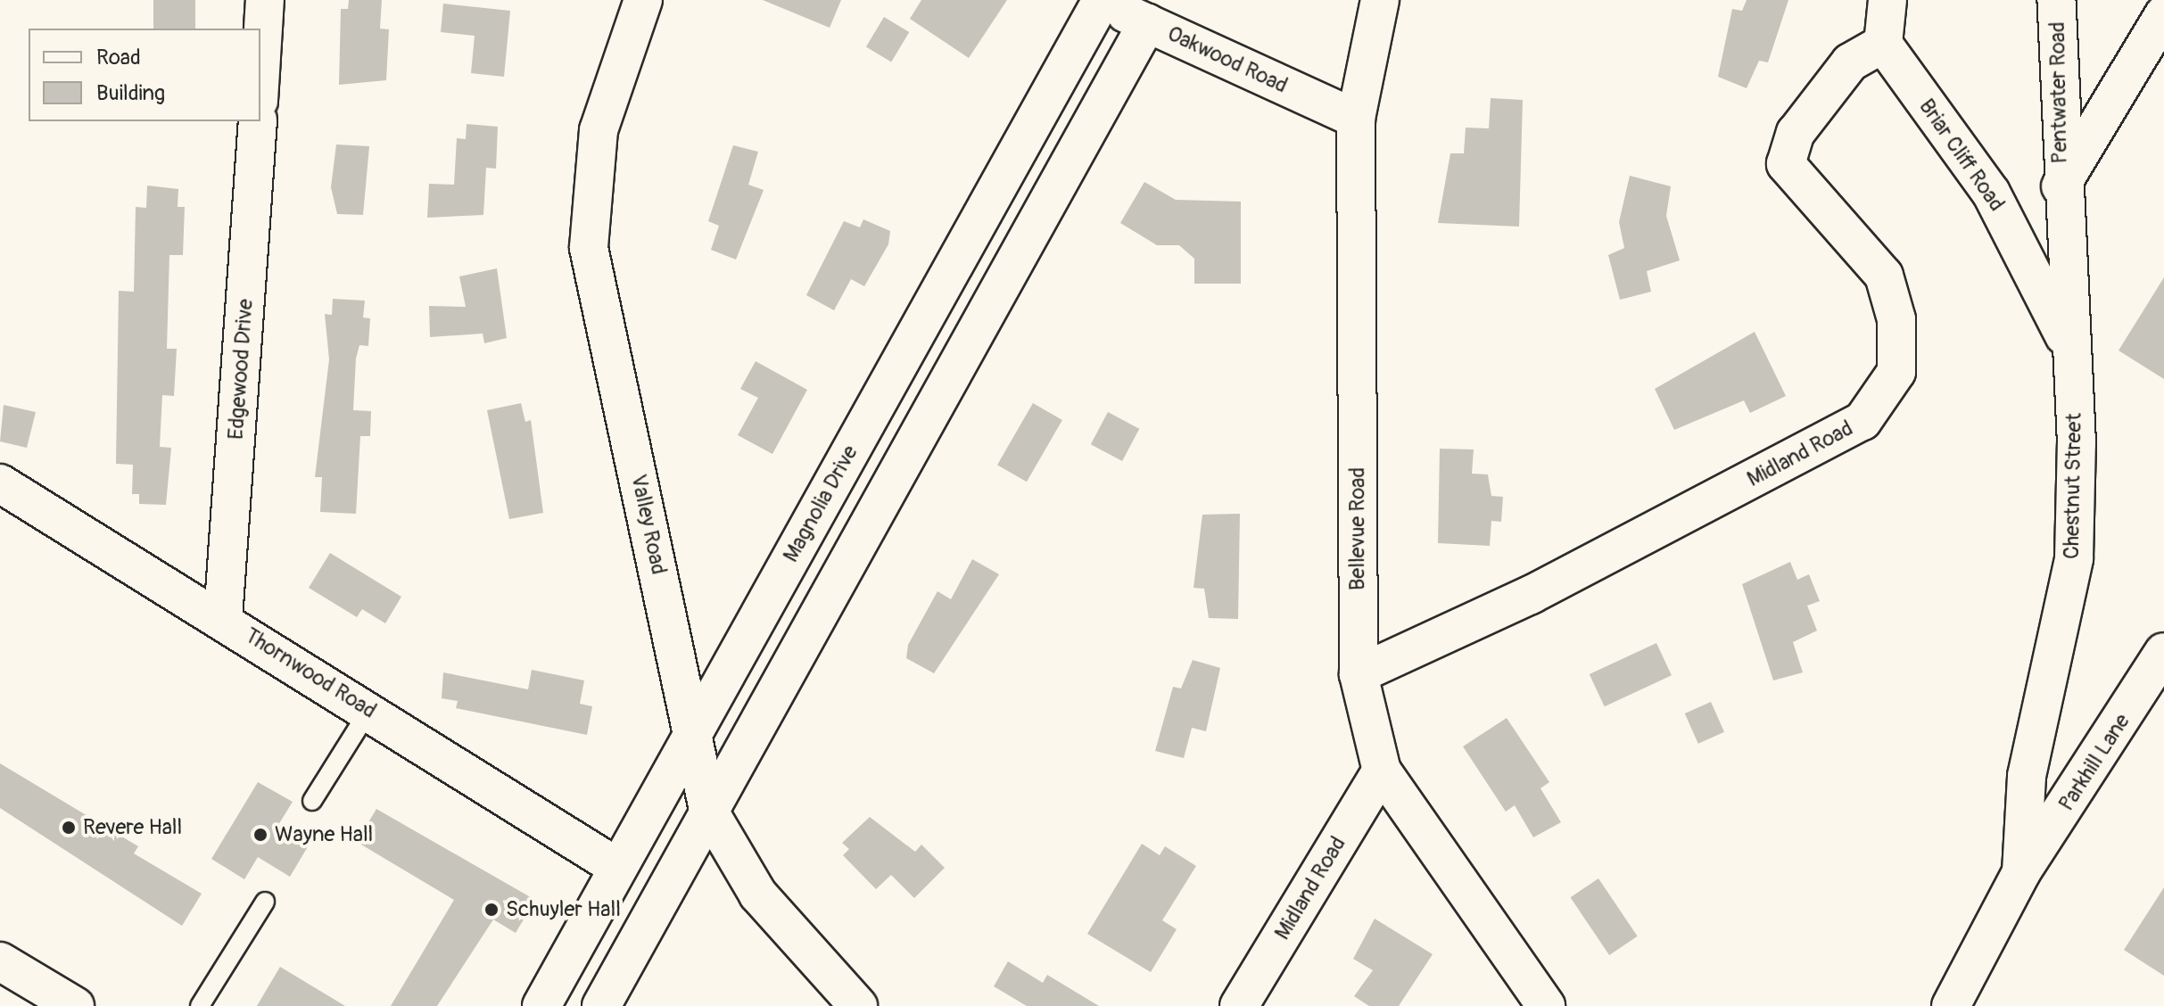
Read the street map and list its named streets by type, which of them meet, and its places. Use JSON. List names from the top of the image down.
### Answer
{
  "streets": {
    "street": [
      "Oakwood Road",
      "Pentwater Road",
      "Briar Cliff Road",
      "Edgewood Drive",
      "Midland Road",
      "Chestnut Street",
      "Magnolia Drive",
      "Valley Road",
      "Bellevue Road",
      "Thornwood Road",
      "Parkhill Lane"
    ]
  },
  "crossings": [
    ["Oakwood Road", "Magnolia Drive"],
    ["Oakwood Road", "Bellevue Road"],
    ["Pentwater Road", "Chestnut Street"],
    ["Briar Cliff Road", "Midland Road"],
    ["Briar Cliff Road", "Chestnut Street"],
    ["Edgewood Drive", "Thornwood Road"],
    ["Midland Road", "Bellevue Road"],
    ["Chestnut Street", "Parkhill Lane"],
    ["Magnolia Drive", "Valley Road"],
    ["Magnolia Drive", "Thornwood Road"]
  ],
  "places": ["Revere Hall", "Wayne Hall", "Schuyler Hall"],
  "legend": ["Road", "Building"]
}
